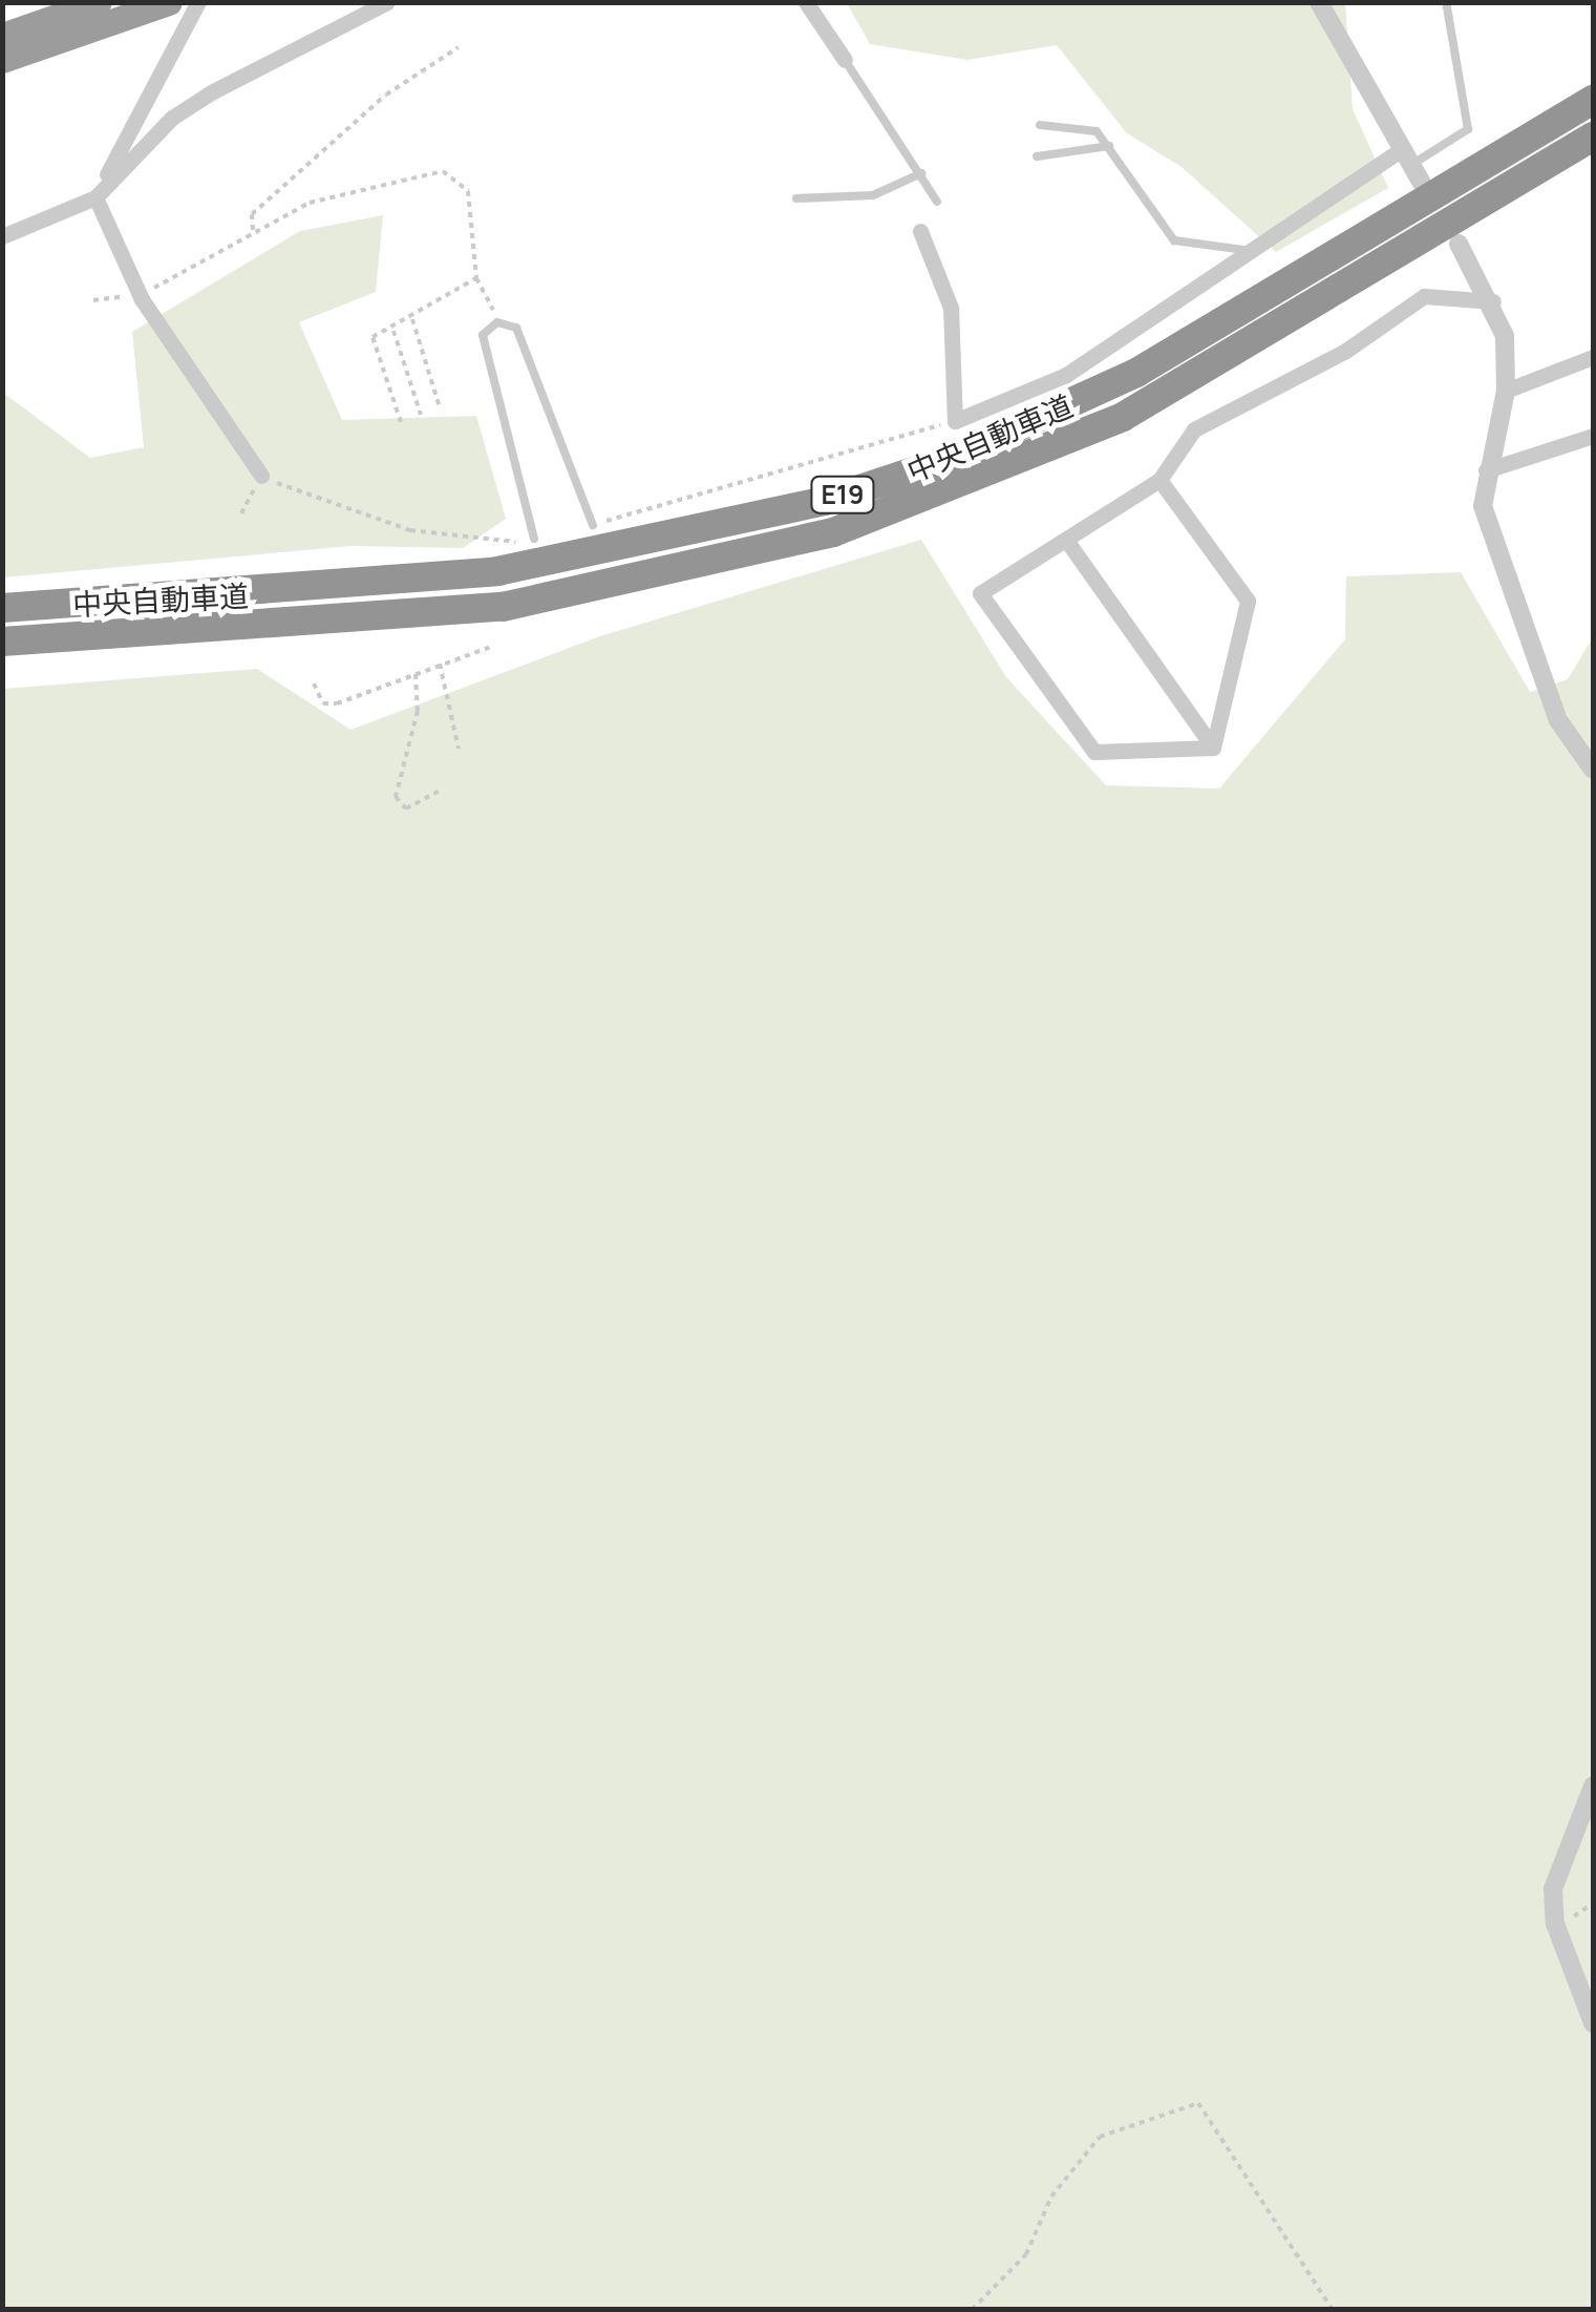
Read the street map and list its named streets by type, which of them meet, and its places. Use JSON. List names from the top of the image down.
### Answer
{
  "streets": {
    "highway": ["中央自動車道", "E19"]
  }
}
